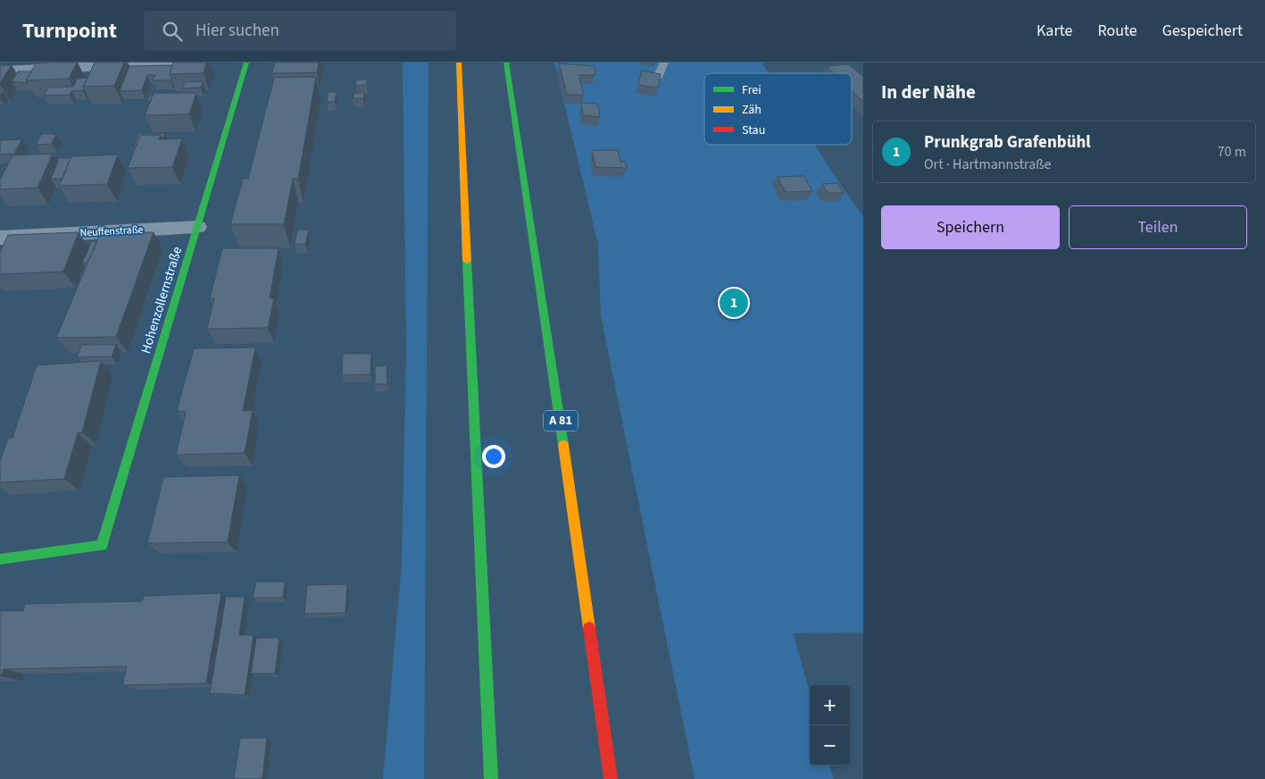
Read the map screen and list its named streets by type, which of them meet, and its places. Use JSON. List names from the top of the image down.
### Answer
{
  "streets": {
    "main road": ["Hohenzollernstraße", "A 81"],
    "street": ["Neuffenstraße"]
  },
  "crossings": [
    ["Neuffenstraße", "Hohenzollernstraße"]
  ],
  "legend": ["Frei", "Zäh", "Stau"],
  "page": {
    "header": "Turnpoint",
    "search": "Hier suchen",
    "nav": ["Karte", "Route", "Gespeichert"],
    "heading": "In der Nähe",
    "list": [
      {
        "mark": "1",
        "name": "Prunkgrab Grafenbühl",
        "note": "Ort · Hartmannstraße",
        "value": "70 m"
      }
    ],
    "buttons": ["Speichern", "Teilen"],
    "pins": "1",
    "map_buttons": ["+", "−"]
  }
}
